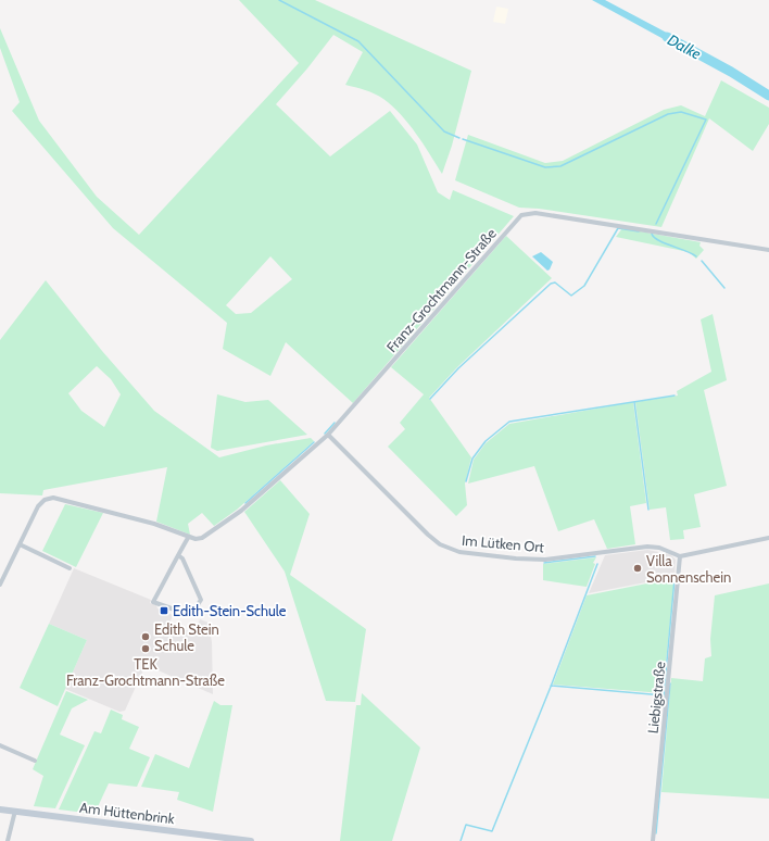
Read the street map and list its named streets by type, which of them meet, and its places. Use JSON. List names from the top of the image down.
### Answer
{
  "streets": {
    "street": [
      "Franz-Grochtmann-Straße",
      "Im Lütken Ort",
      "Liebigstraße",
      "Am Hüttenbrink"
    ]
  },
  "crossings": [
    ["Franz-Grochtmann-Straße", "Im Lütken Ort"],
    ["Im Lütken Ort", "Liebigstraße"]
  ],
  "water": ["Dalke"],
  "places": {
    "other": ["Villa Sonnenschein", "Edith Stein Schule", "TEK Franz-Grochtmann-Straße"],
    "transit": ["Edith-Stein-Schule"]
  }
}
